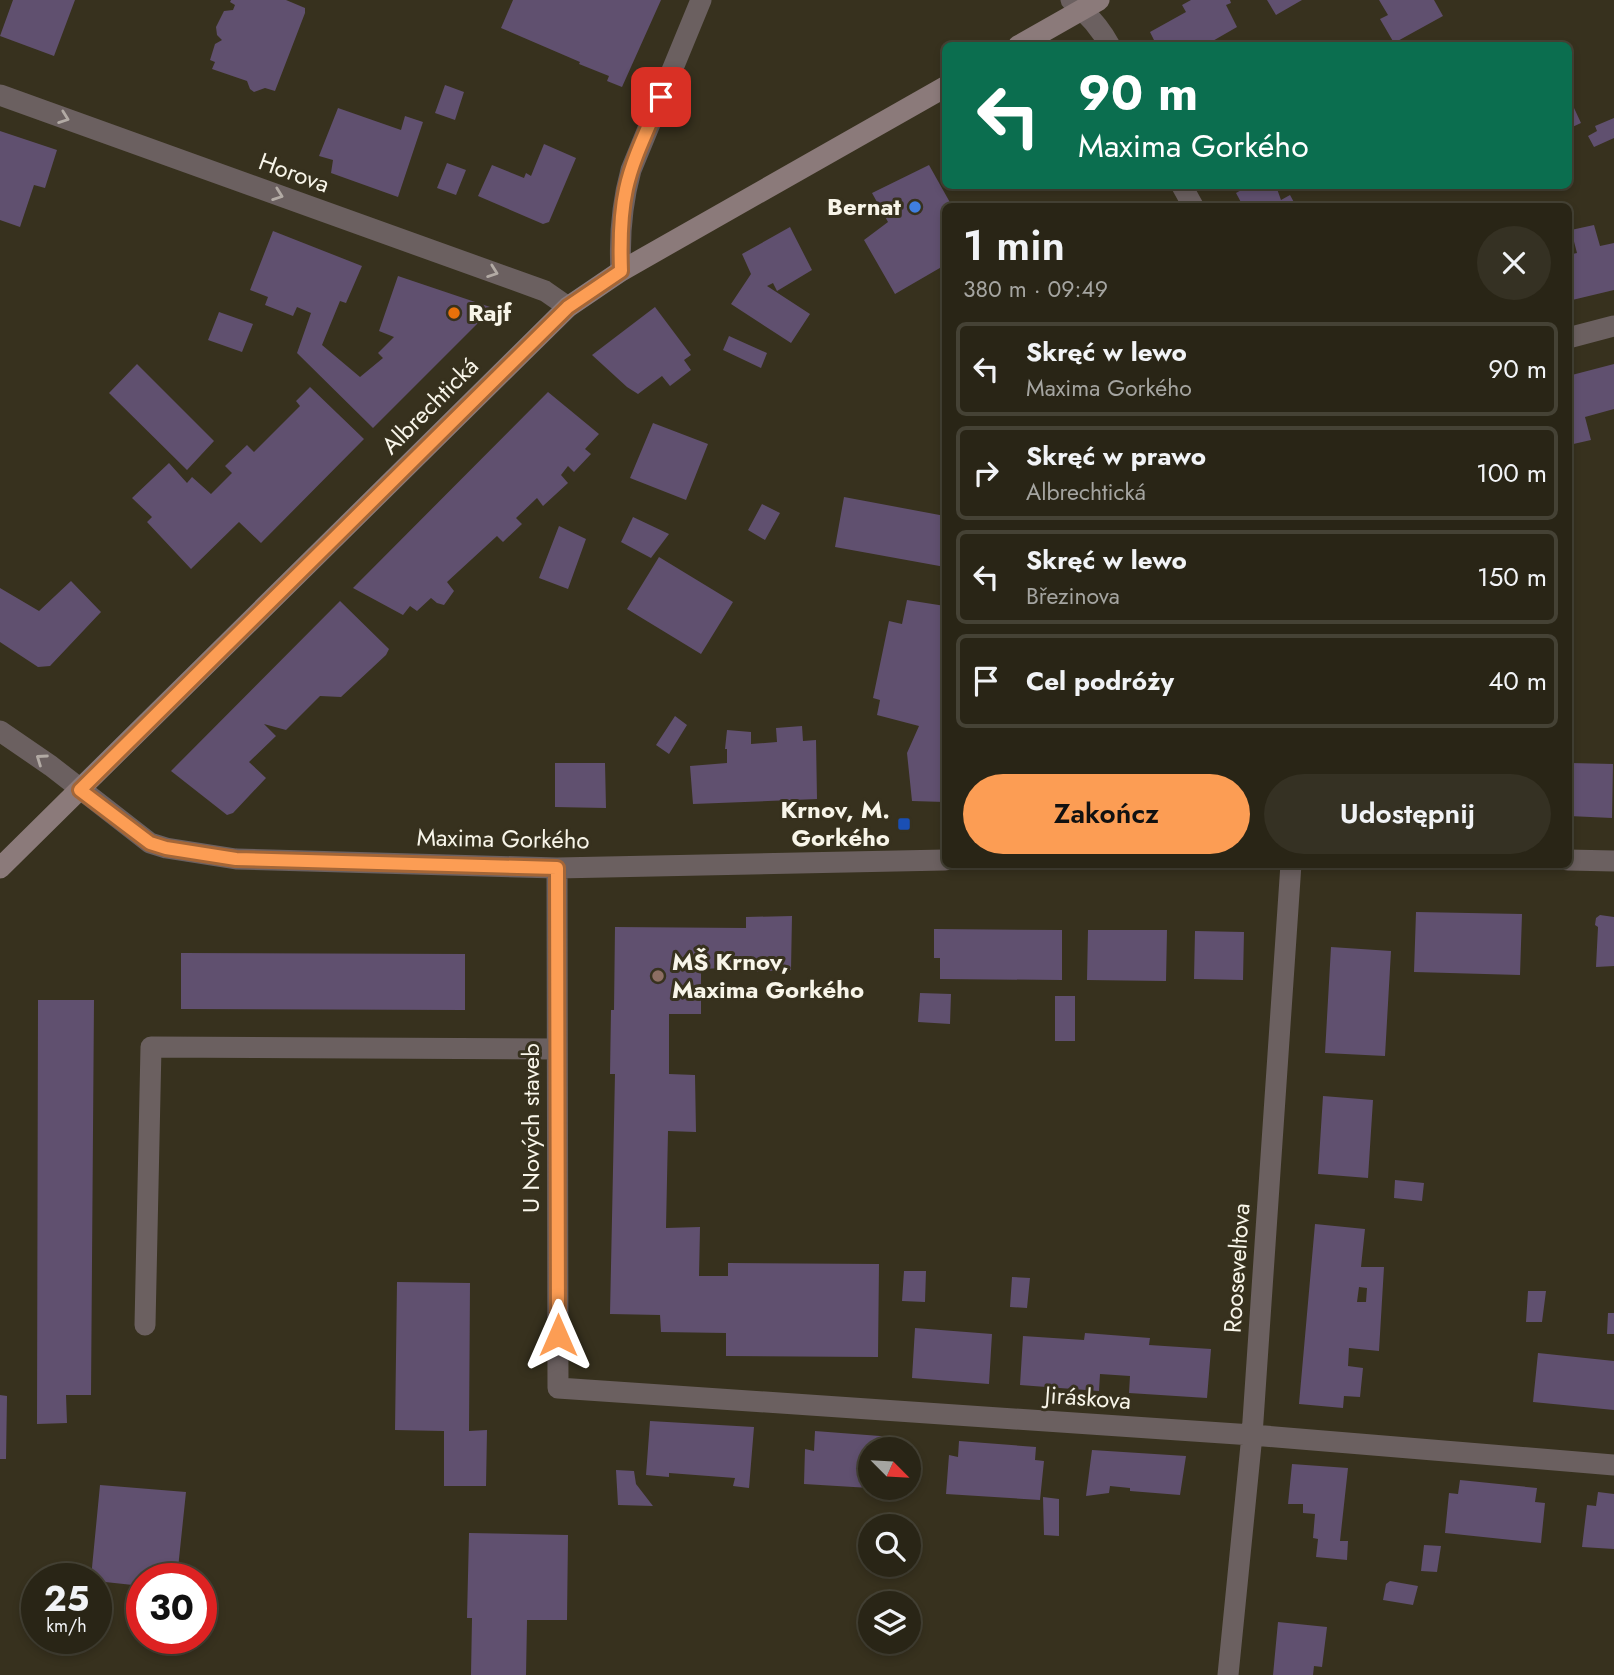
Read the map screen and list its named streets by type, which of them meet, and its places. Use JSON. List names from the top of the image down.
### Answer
{
  "streets": {
    "main road": ["Albrechtická"],
    "street": [
      "Horova",
      "Maxima Gorkého",
      "U Nových staveb",
      "Rooseveltova",
      "Jiráskova"
    ]
  },
  "crossings": [
    ["Horova", "Albrechtická"],
    ["Albrechtická", "Maxima Gorkého"],
    ["Maxima Gorkého", "U Nových staveb"],
    ["U Nových staveb", "Jiráskova"],
    ["Rooseveltova", "Jiráskova"]
  ],
  "one_way": ["Horova"],
  "places": {
    "other": ["Bernat", "Rajf", "MŠ Krnov, Maxima Gorkého"],
    "transit": ["Krnov, M. Gorkého"]
  },
  "north": "bottom right",
  "page": {
    "turn": ["90 m", "Maxima Gorkého"],
    "heading": ["1 min", "380 m · 09:49"],
    "list": [
      {
        "name": "Skręć w lewo",
        "note": "Maxima Gorkého",
        "value": "90 m"
      },
      {
        "name": "Skręć w prawo",
        "note": "Albrechtická",
        "value": "100 m"
      },
      {
        "name": "Skręć w lewo",
        "note": "Březinova",
        "value": "150 m"
      },
      {
        "name": "Cel podróży",
        "value": "40 m"
      }
    ],
    "buttons": ["Zakończ", "Udostępnij"],
    "speed": "25 km/h",
    "limit": "30"
  }
}
